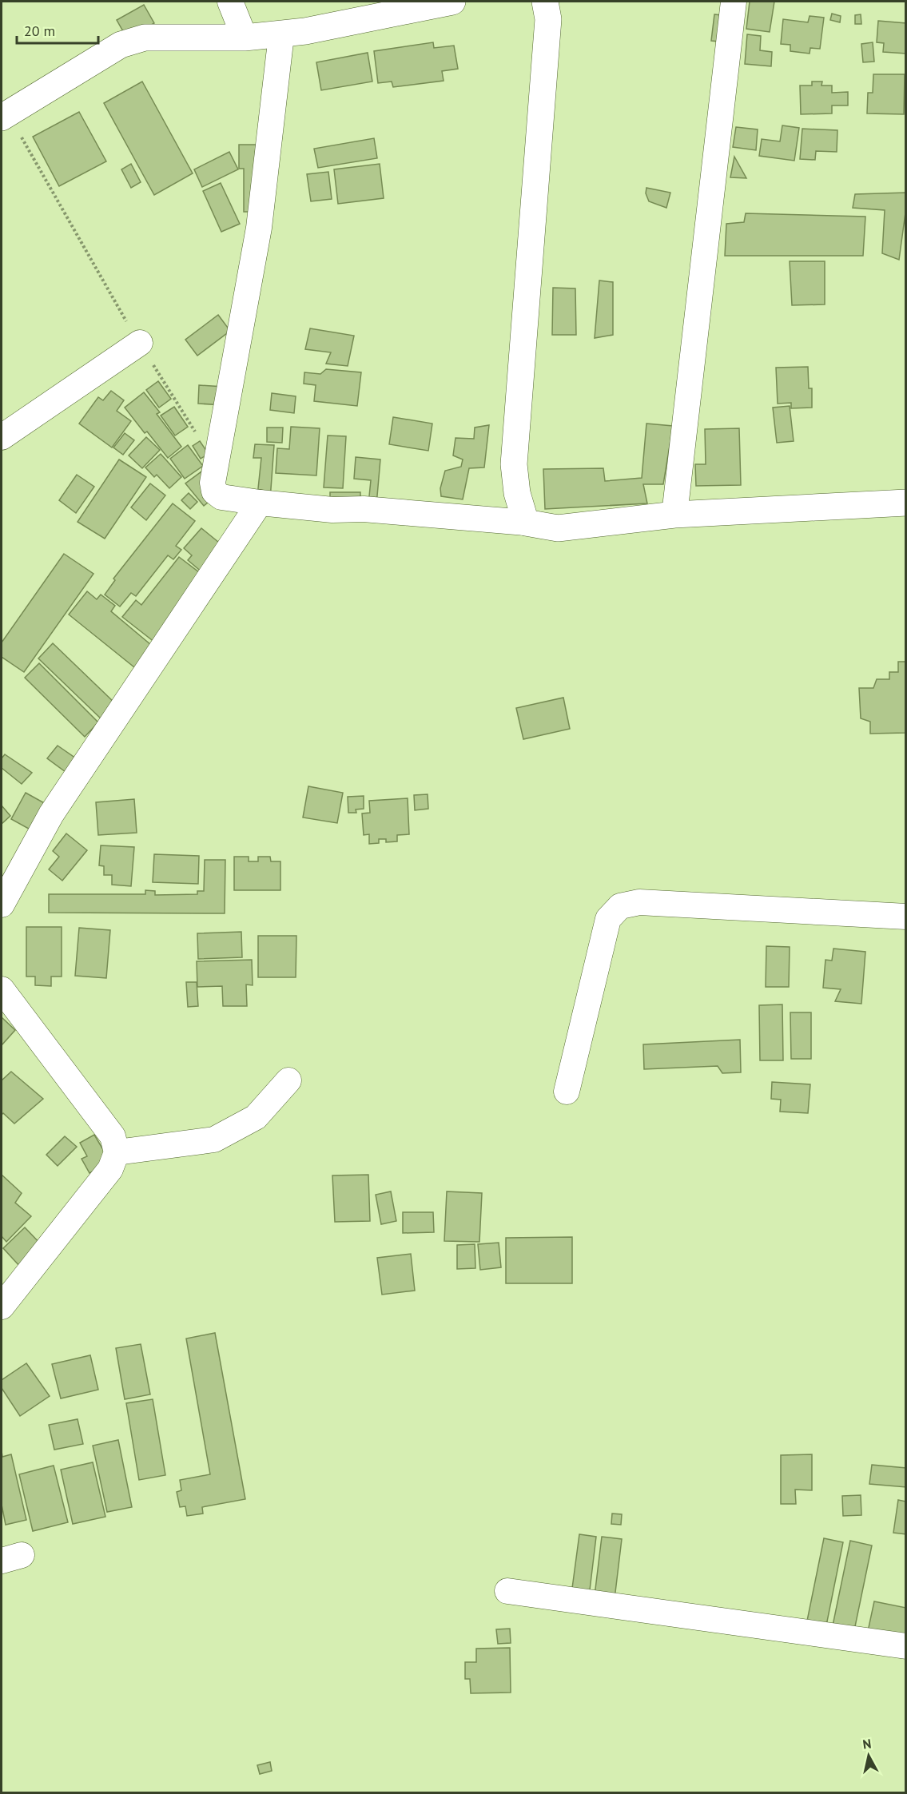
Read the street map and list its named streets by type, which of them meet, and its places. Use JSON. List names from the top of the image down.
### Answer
{
  "scale_bar": "20 m",
  "north": "top"
}
